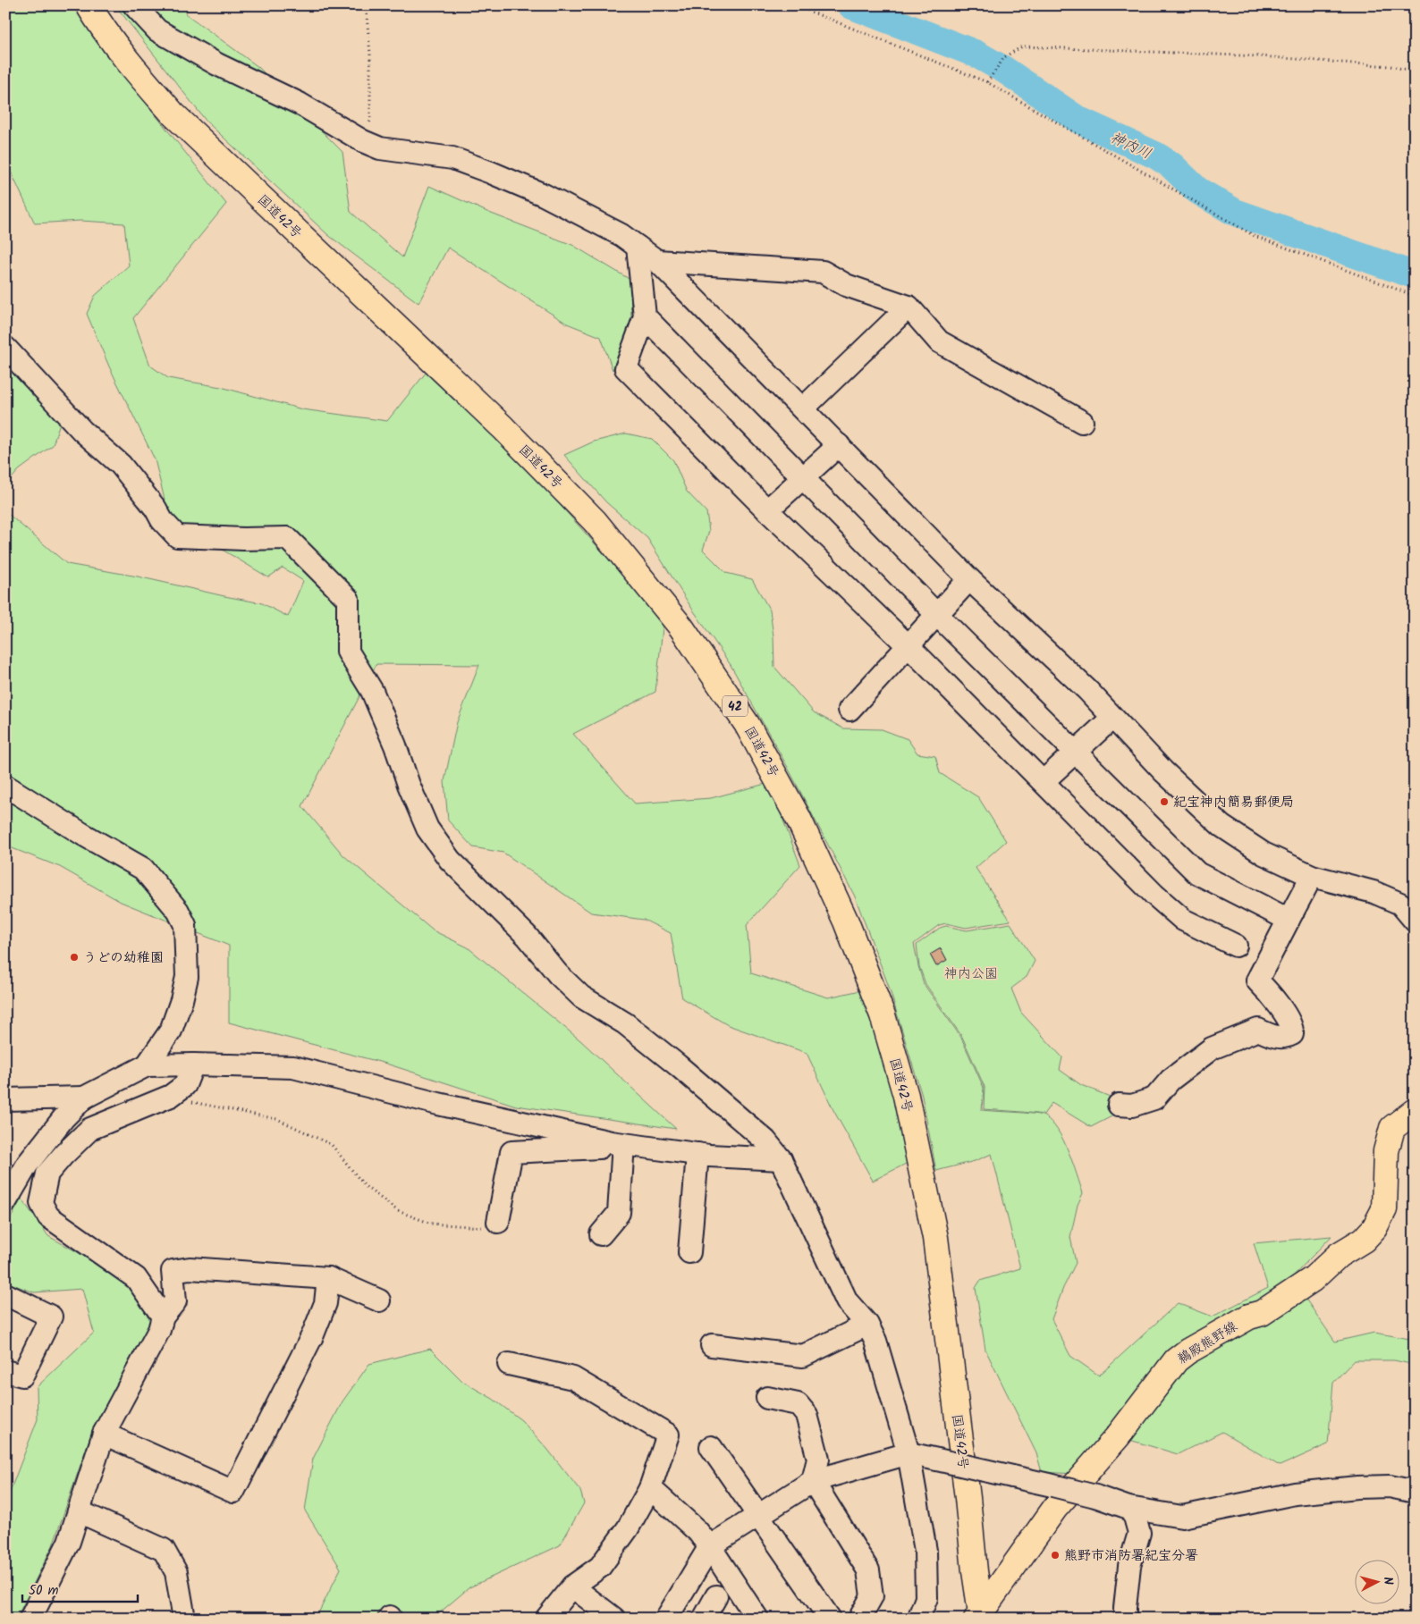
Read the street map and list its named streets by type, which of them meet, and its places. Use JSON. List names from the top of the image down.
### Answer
{
  "streets": {
    "main road": ["国道42号", "42", "鵜殿熊野線"]
  },
  "crossings": [
    ["国道42号", "鵜殿熊野線"]
  ],
  "water": ["神内川"],
  "parks": ["神内公園"],
  "places": ["紀宝神内簡易郵便局", "うどの幼稚園", "熊野市消防署紀宝分署"],
  "scale_bar": "50 m",
  "north": "right"
}
